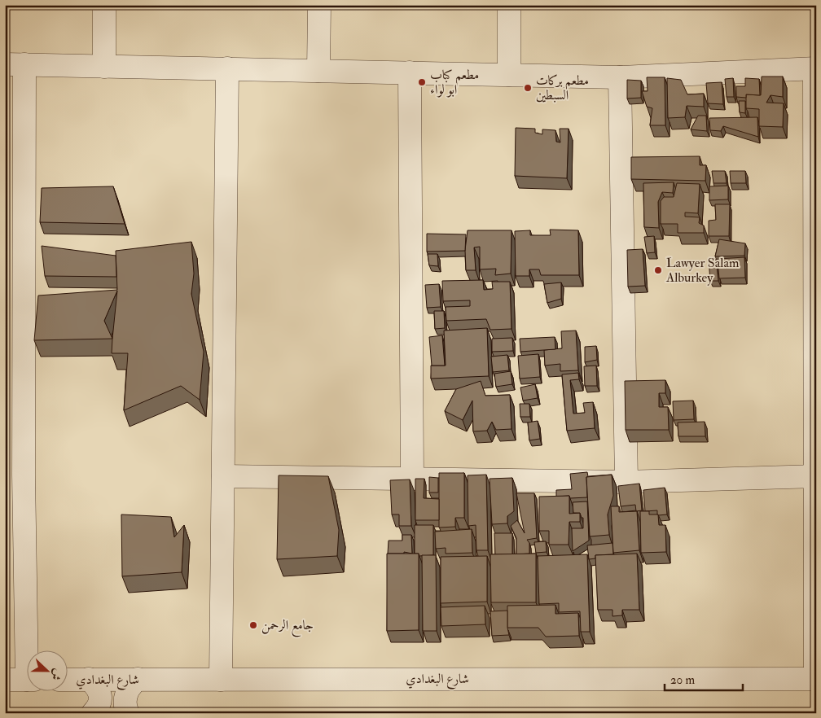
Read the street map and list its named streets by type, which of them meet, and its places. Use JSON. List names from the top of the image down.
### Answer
{
  "streets": {
    "street": ["شارع البغدادي"]
  },
  "places": [
    "مطعم كباب ابو لواء",
    "مطعم بركات السبطين",
    "Lawyer Salam Alburkey",
    "جامع الرحمن"
  ],
  "scale_bar": "20 m",
  "north": "right"
}
